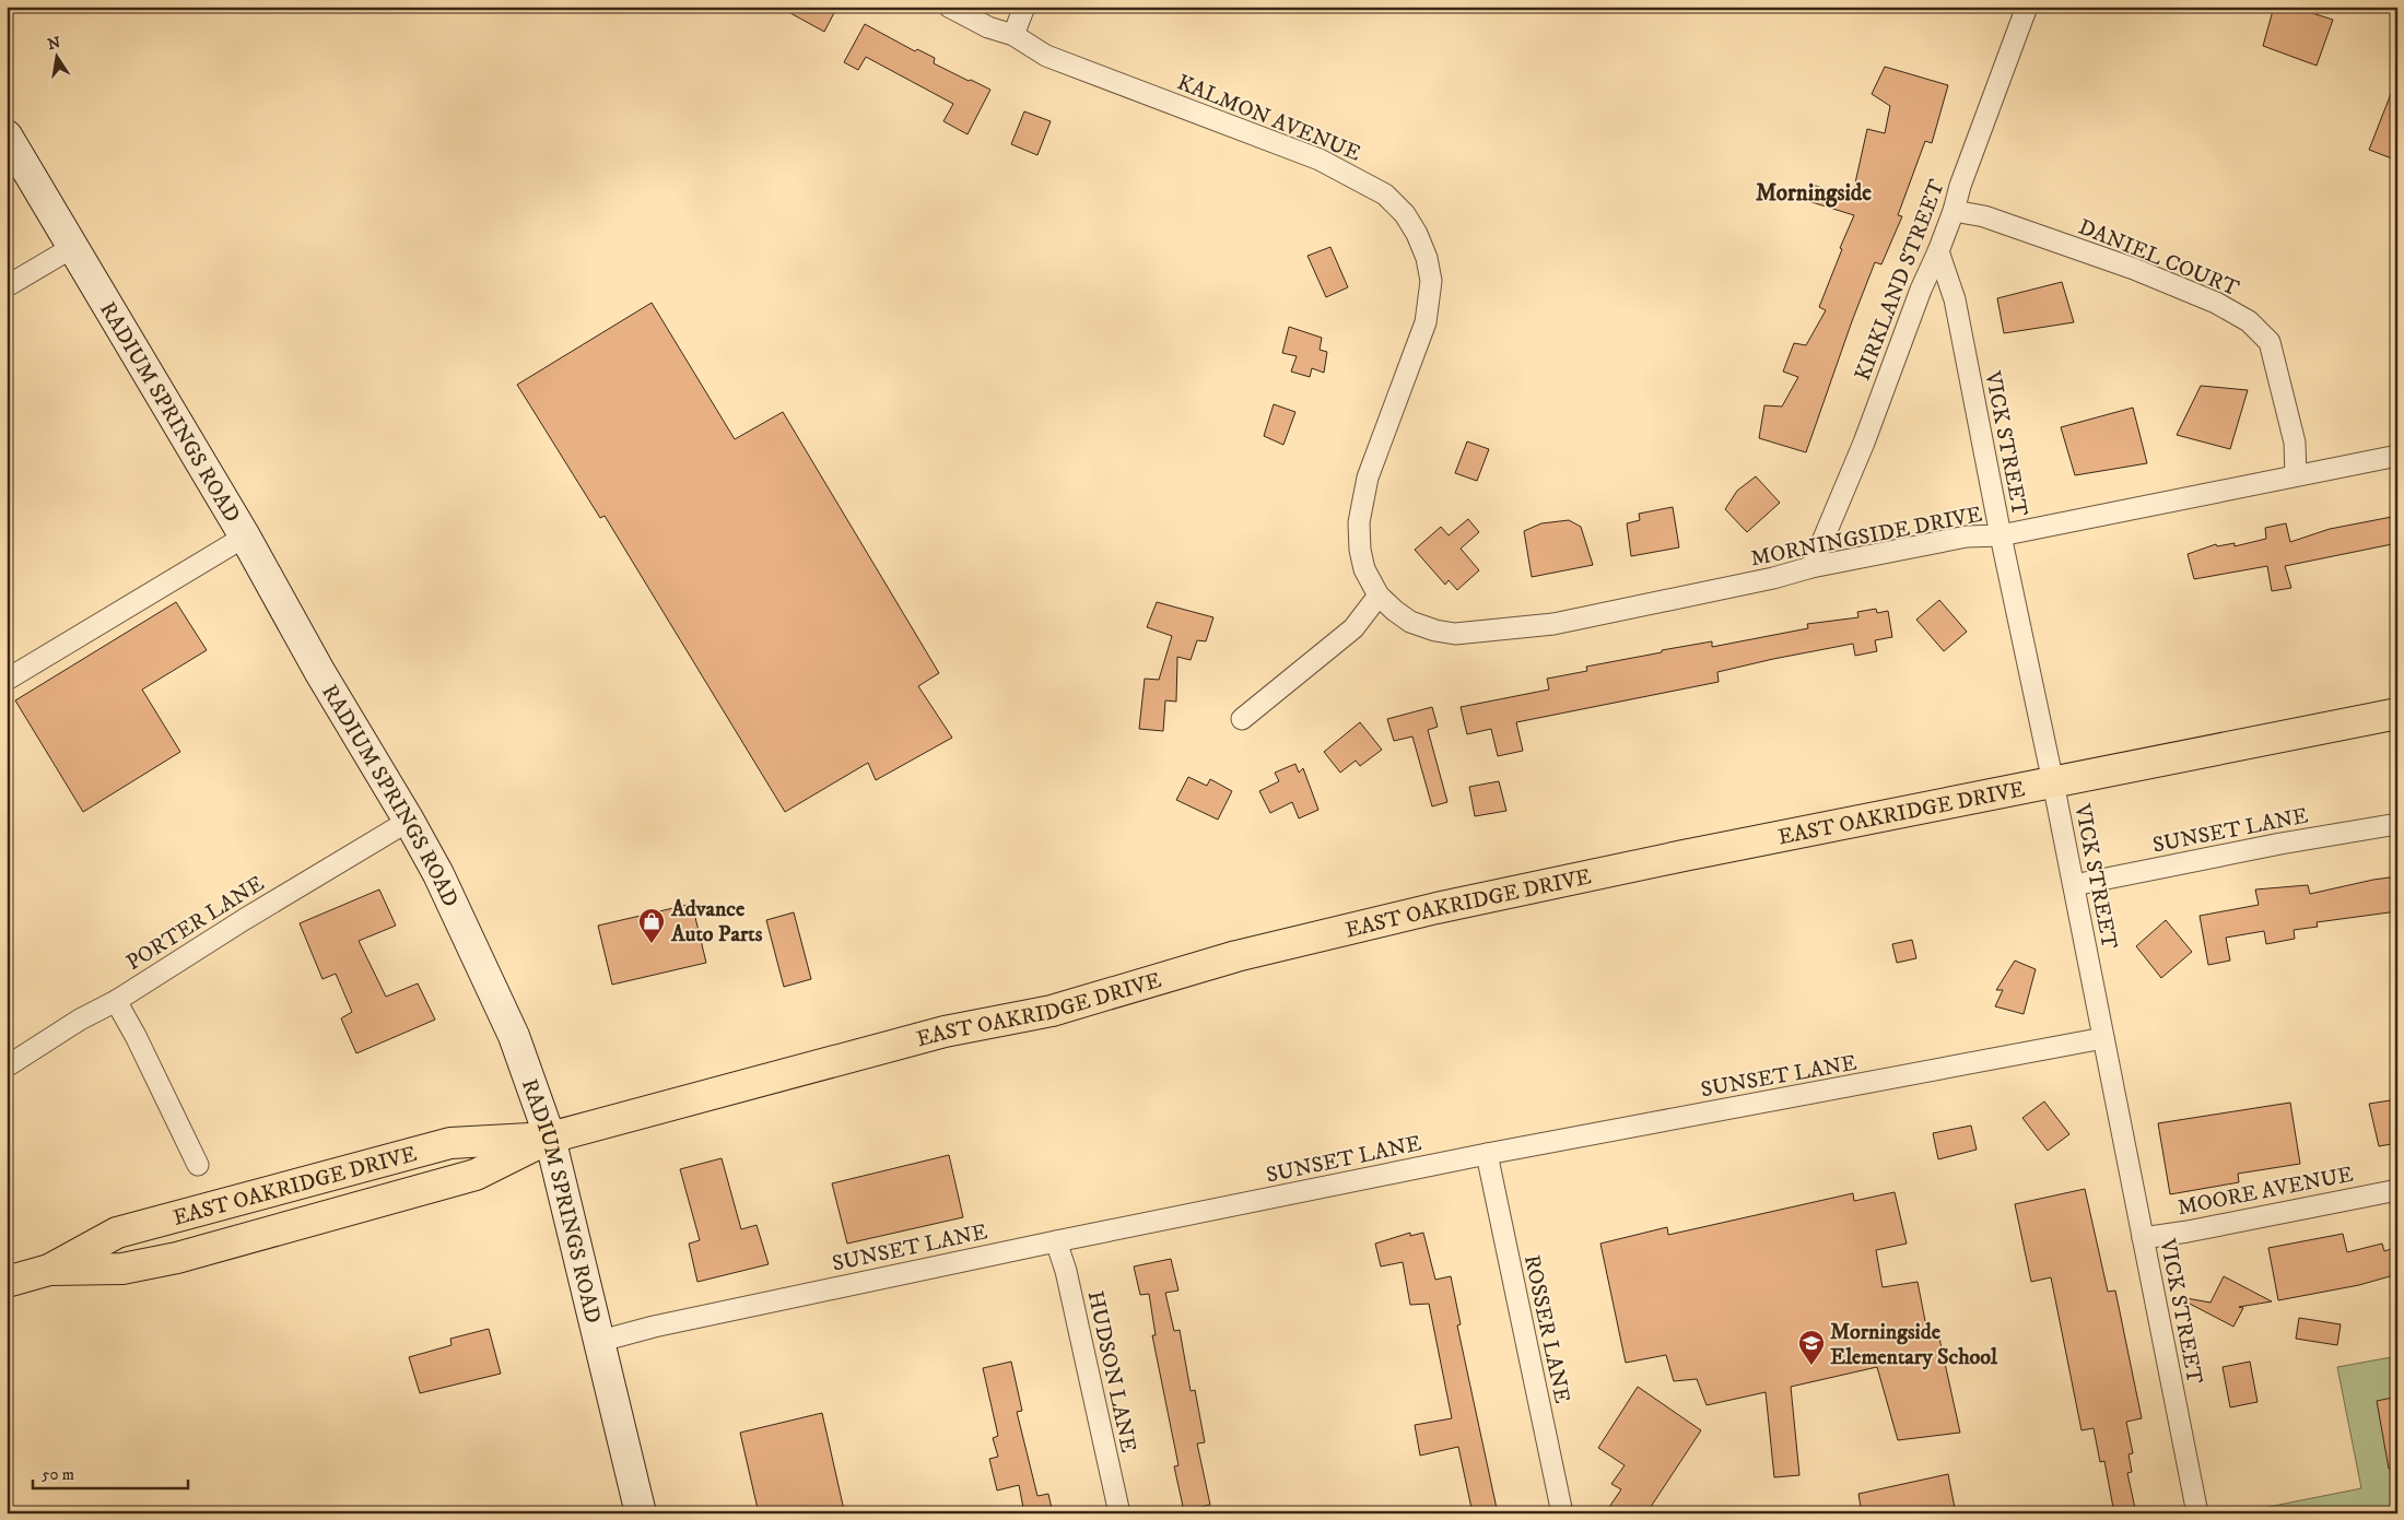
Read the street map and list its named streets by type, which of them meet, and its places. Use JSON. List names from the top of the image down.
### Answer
{
  "streets": {
    "main road": ["RADIUM SPRINGS ROAD", "EAST OAKRIDGE DRIVE"],
    "street": [
      "KALMON AVENUE",
      "DANIEL COURT",
      "KIRKLAND STREET",
      "VICK STREET",
      "MORNINGSIDE DRIVE",
      "SUNSET LANE",
      "PORTER LANE",
      "MOORE AVENUE",
      "ROSSER LANE",
      "HUDSON LANE"
    ]
  },
  "crossings": [
    ["KALMON AVENUE", "MORNINGSIDE DRIVE"],
    ["DANIEL COURT", "KIRKLAND STREET"],
    ["DANIEL COURT", "MORNINGSIDE DRIVE"],
    ["KIRKLAND STREET", "VICK STREET"],
    ["KIRKLAND STREET", "MORNINGSIDE DRIVE"],
    ["RADIUM SPRINGS ROAD", "EAST OAKRIDGE DRIVE"],
    ["RADIUM SPRINGS ROAD", "SUNSET LANE"],
    ["RADIUM SPRINGS ROAD", "PORTER LANE"],
    ["VICK STREET", "MORNINGSIDE DRIVE"],
    ["VICK STREET", "EAST OAKRIDGE DRIVE"],
    ["VICK STREET", "SUNSET LANE"],
    ["VICK STREET", "MOORE AVENUE"],
    ["SUNSET LANE", "ROSSER LANE"],
    ["SUNSET LANE", "HUDSON LANE"]
  ],
  "districts": ["Morningside"],
  "places": {
    "shop": ["Advance Auto Parts"],
    "school or university": ["Morningside Elementary School"]
  },
  "scale_bar": "50 m",
  "north": "top"
}
